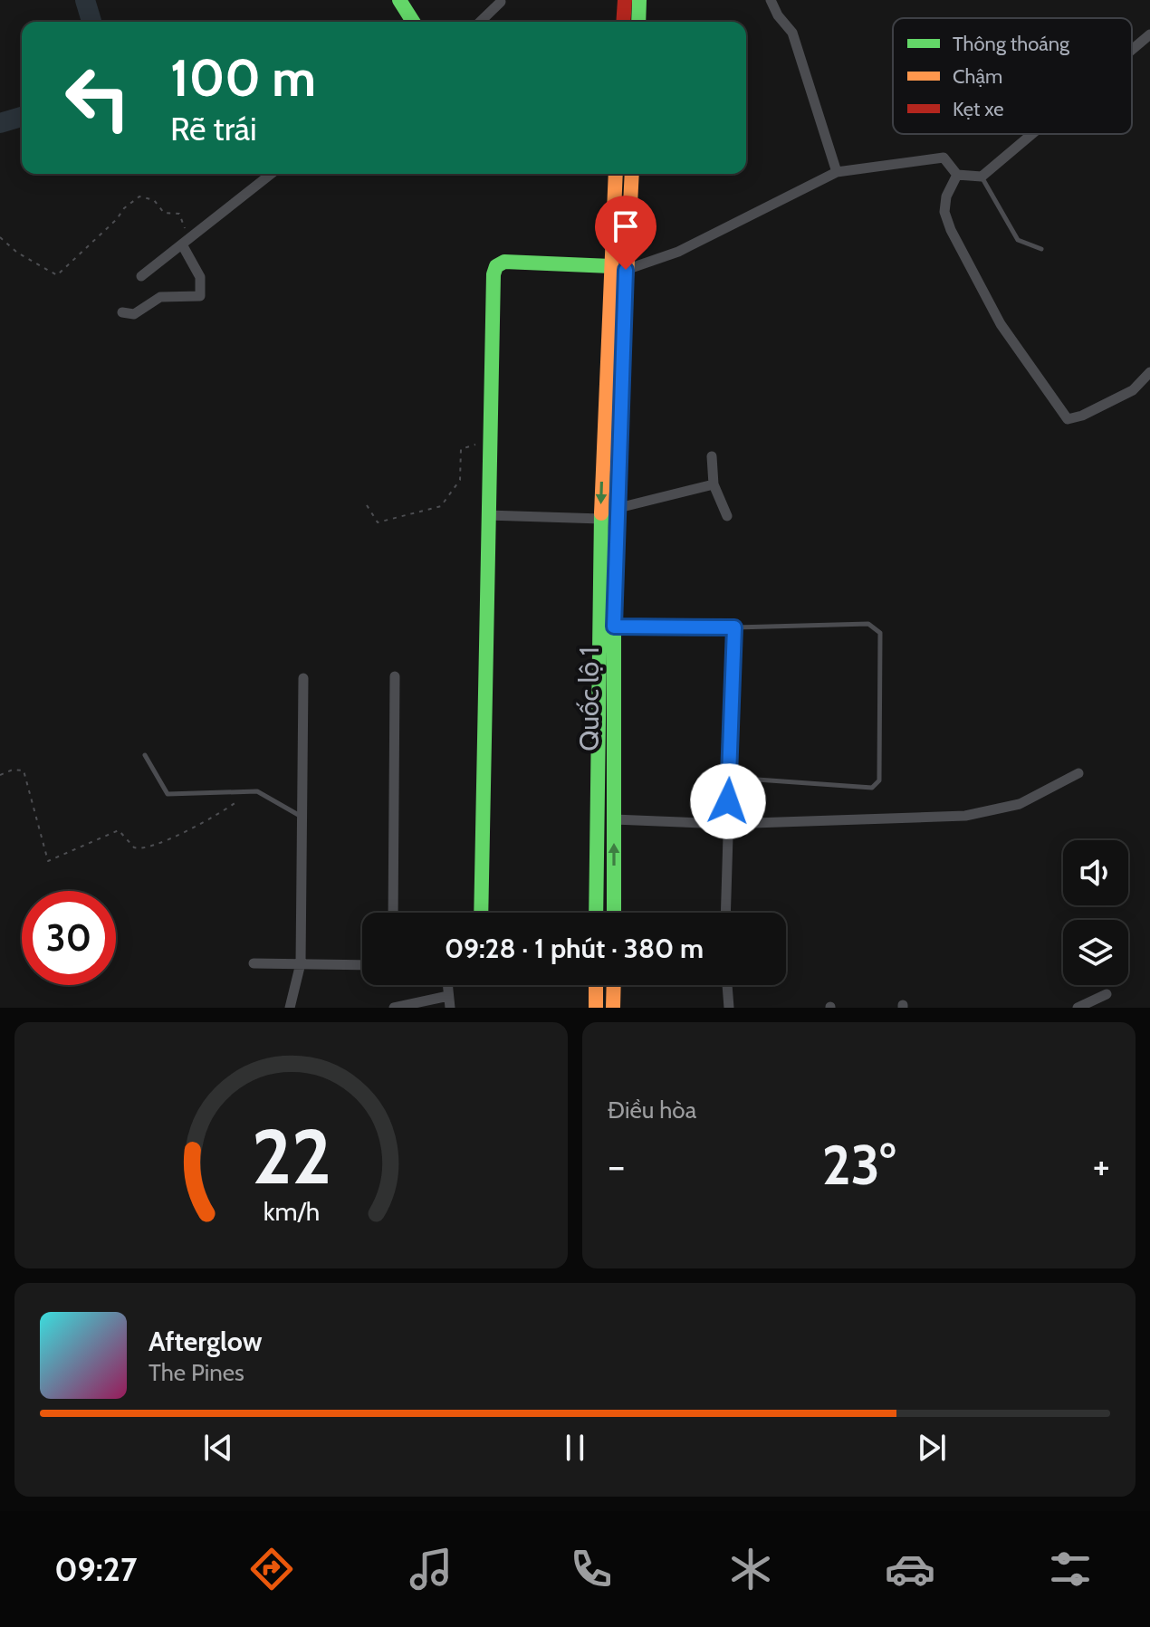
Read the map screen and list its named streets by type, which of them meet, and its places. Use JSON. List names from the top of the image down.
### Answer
{
  "streets": {
    "main road": ["Quốc lộ 1"]
  },
  "legend": ["Thông thoáng", "Chậm", "Kẹt xe"],
  "page": {
    "turn": ["100 m", "Rẽ trái"],
    "limit": "30",
    "trip": "09:28 · 1 phút · 380 m",
    "tile": "Điều hòa",
    "heat": ["−", "23°", "+"],
    "song": ["Afterglow", "The Pines"],
    "tabs": "09:27",
    "gauge": ["22", "km/h"]
  }
}
